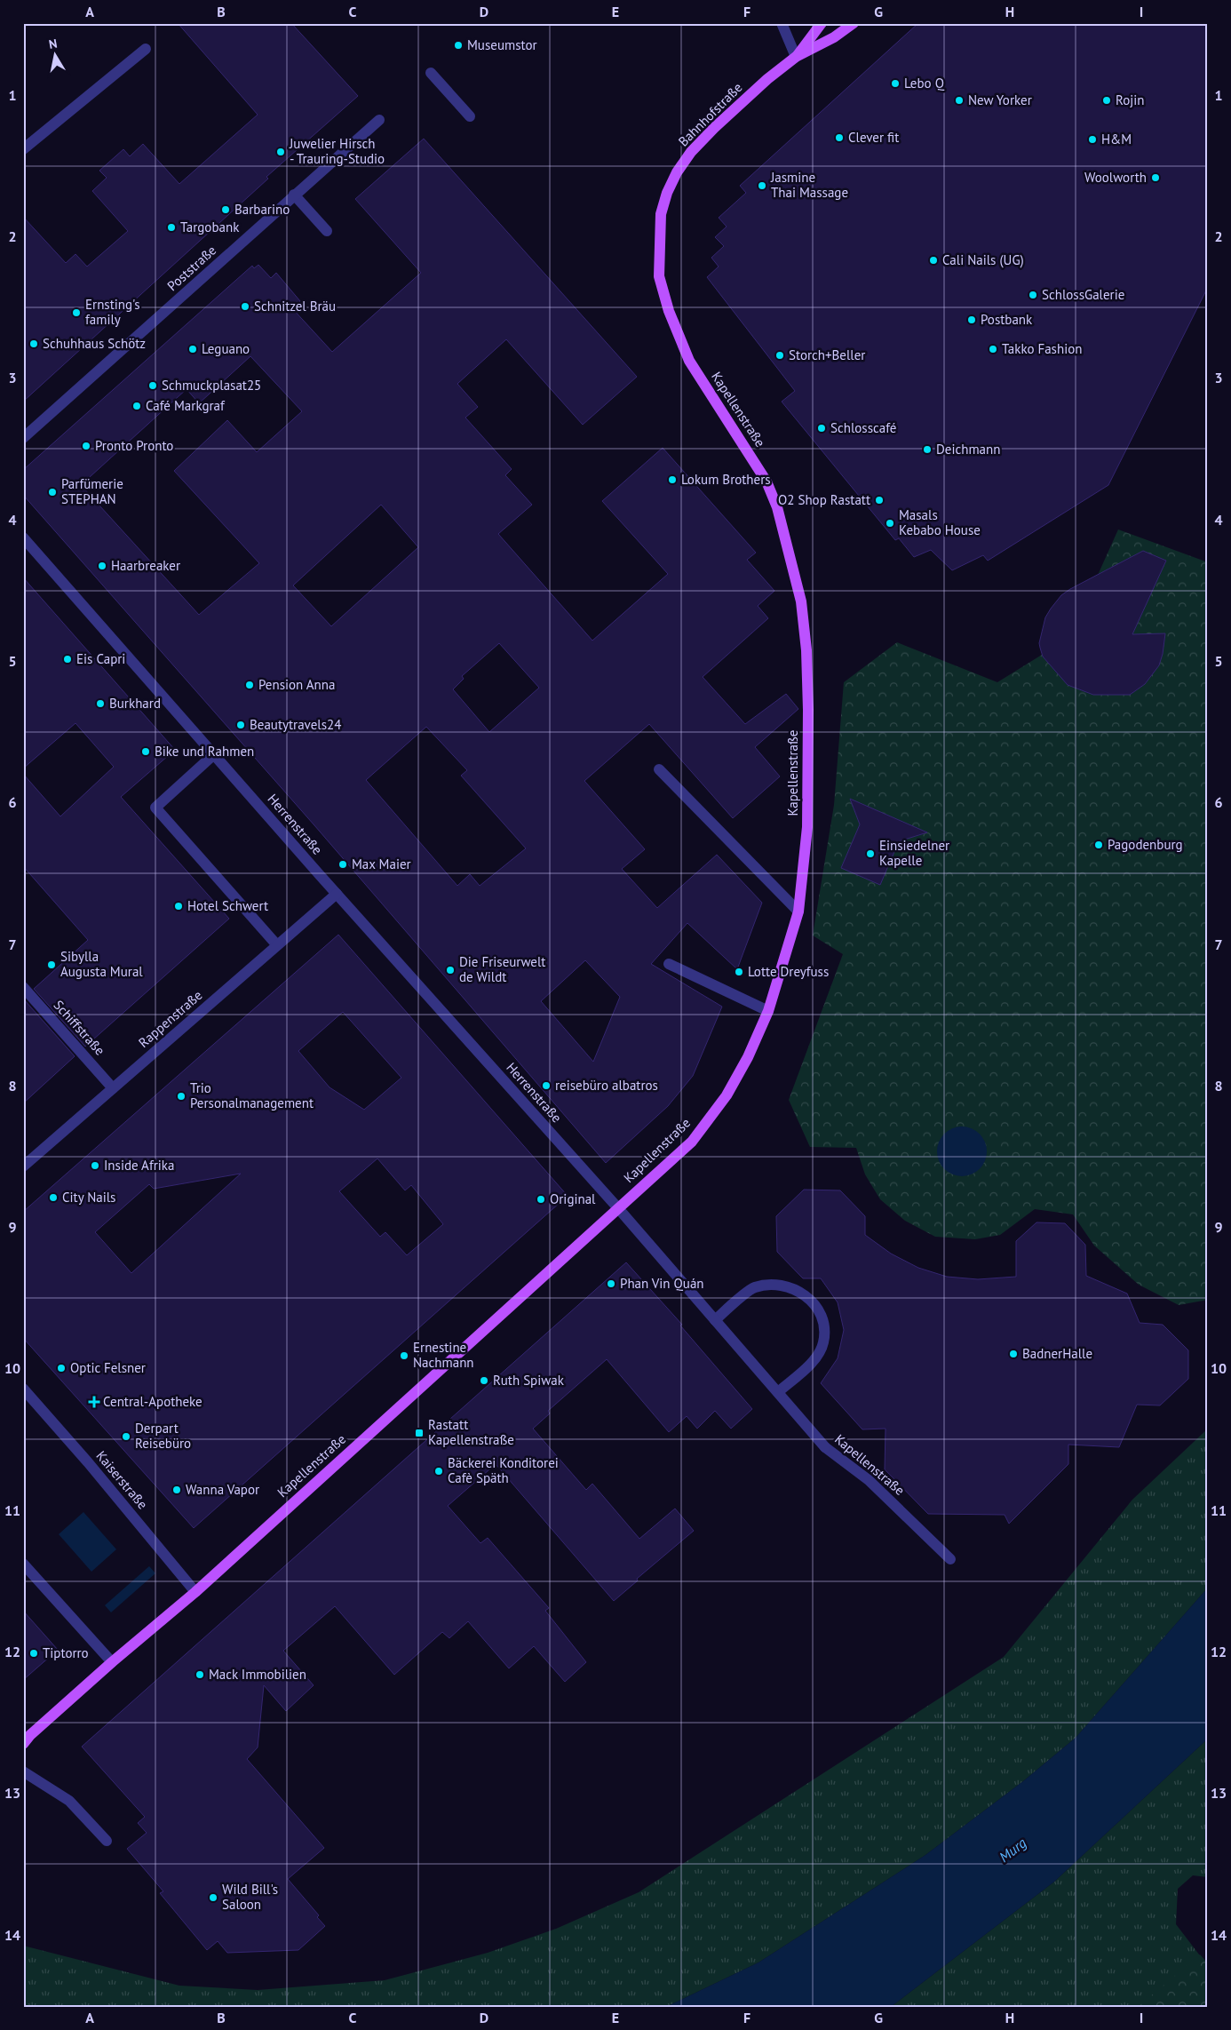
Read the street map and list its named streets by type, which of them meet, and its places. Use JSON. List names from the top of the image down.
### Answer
{
  "streets": {
    "main road": ["Bahnhofstraße", "Kapellenstraße"],
    "street": [
      "Poststraße",
      "Herrenstraße",
      "Rappenstraße",
      "Schiffstraße",
      "Kaiserstraße"
    ]
  },
  "crossings": [
    ["Bahnhofstraße", "Kapellenstraße"],
    ["Kapellenstraße", "Herrenstraße"],
    ["Kapellenstraße", "Kaiserstraße"],
    ["Herrenstraße", "Rappenstraße"],
    ["Rappenstraße", "Schiffstraße"]
  ],
  "water": ["Murg"],
  "places": {
    "other": [
      "Museumstor",
      "Lebo Q",
      "New Yorker",
      "Rojin",
      "Clever fit",
      "H&M",
      "Juwelier Hirsch - Trauring-Studio",
      "Woolworth",
      "Jasmine Thai Massage",
      "Barbarino",
      "Targobank",
      "Cali Nails (UG)",
      "SchlossGalerie",
      "Schnitzel Bräu",
      "Ernsting's family",
      "Postbank",
      "Schuhhaus Schötz",
      "Leguano",
      "Takko Fashion",
      "Storch+Beller",
      "Schmuckplasat25",
      "Café Markgraf",
      "Schlosscafé",
      "Pronto Pronto",
      "Deichmann",
      "Lokum Brothers",
      "Parfümerie STEPHAN",
      "O2 Shop Rastatt",
      "Masals Kebabo House",
      "Haarbreaker",
      "Eis Capri",
      "Pension Anna",
      "Burkhard",
      "Beautytravels24",
      "Bike und Rahmen",
      "Pagodenburg",
      "Einsiedelner Kapelle",
      "Max Maier",
      "Hotel Schwert",
      "Sibylla Augusta Mural",
      "Die Friseurwelt de Wildt",
      "Lotte Dreyfuss",
      "reisebüro albatros",
      "Trio Personalmanagement",
      "Inside Afrika",
      "City Nails",
      "Original",
      "Phan Vin Quán",
      "BadnerHalle",
      "Ernestine Nachmann",
      "Optic Felsner",
      "Ruth Spiwak",
      "Derpart Reisebüro",
      "Bäckerei Konditorei Cafè Späth",
      "Wanna Vapor",
      "Tiptorro",
      "Mack Immobilien",
      "Wild Bill's Saloon"
    ],
    "health": ["Central-Apotheke"],
    "transit": ["Rastatt Kapellenstraße"]
  },
  "north": "top",
  "grid": {
    "columns": [
      "A",
      "B",
      "C",
      "D",
      "E",
      "F",
      "G",
      "H",
      "I"
    ],
    "rows": [
      "1",
      "2",
      "3",
      "4",
      "5",
      "6",
      "7",
      "8",
      "9",
      "10",
      "11",
      "12",
      "13",
      "14"
    ]
  }
}
